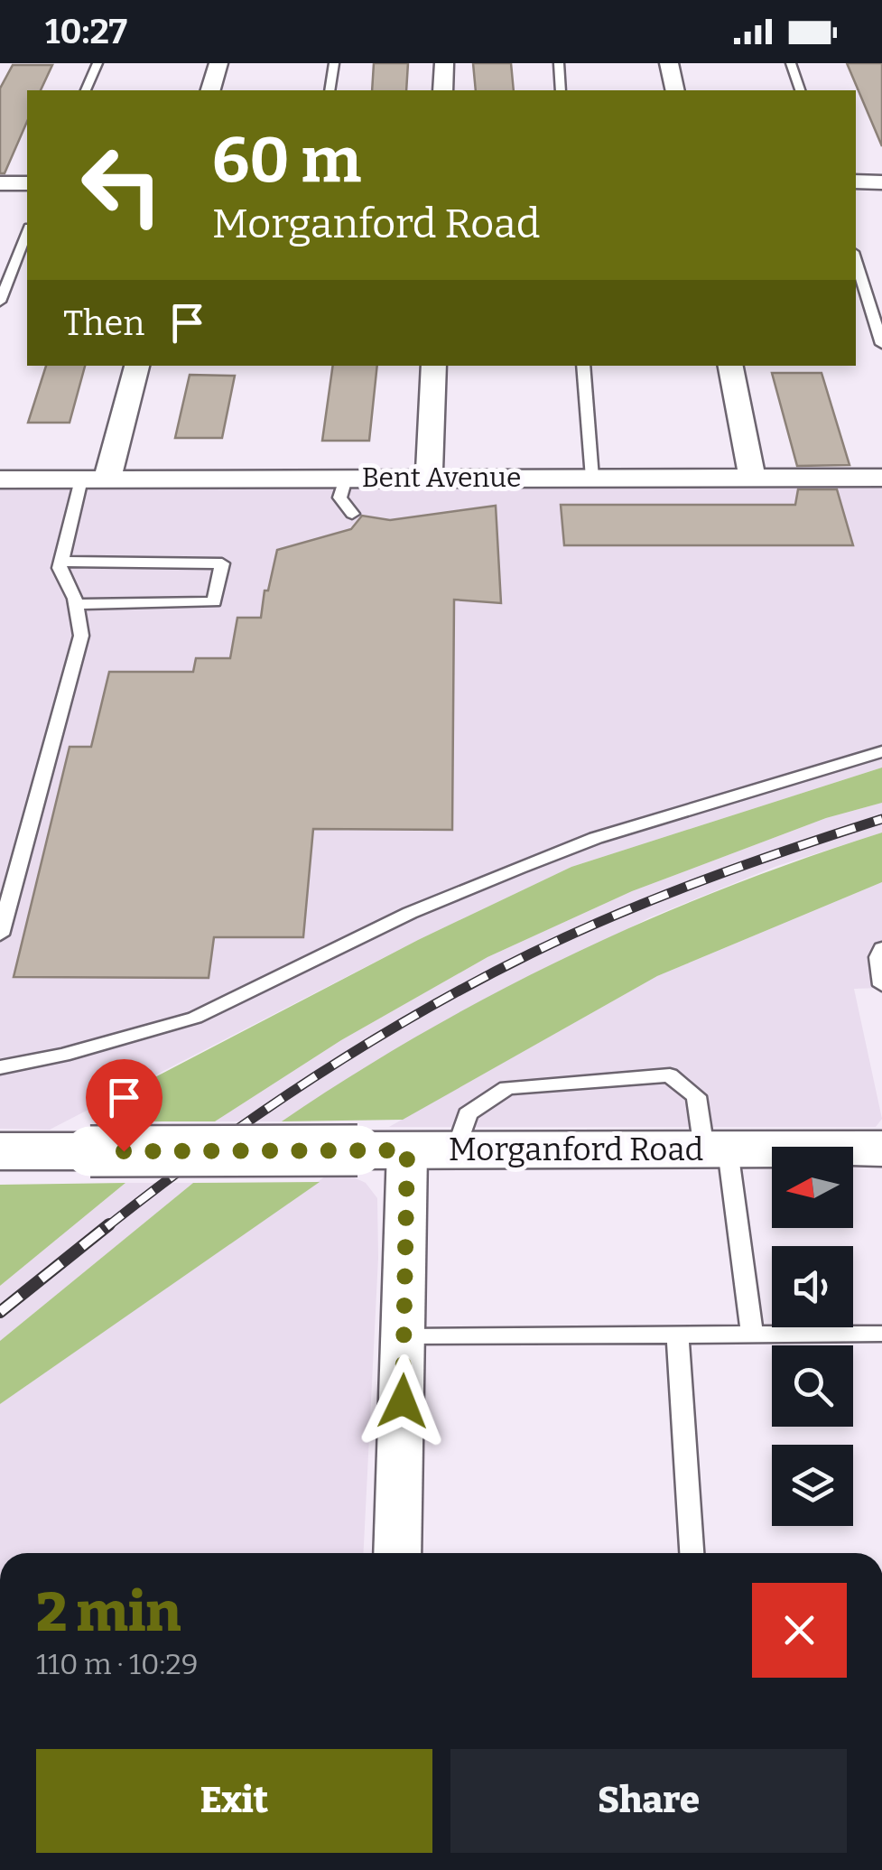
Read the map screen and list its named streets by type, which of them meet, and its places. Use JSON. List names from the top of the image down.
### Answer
{
  "streets": {
    "street": ["Bent Avenue", "Morganford Road"]
  },
  "north": "left",
  "page": {
    "status": "10:27",
    "turn": ["60 m", "Morganford Road"],
    "then": "Then",
    "heading": ["2 min", "110 m · 10:29"],
    "buttons": ["Exit", "Share"]
  }
}
